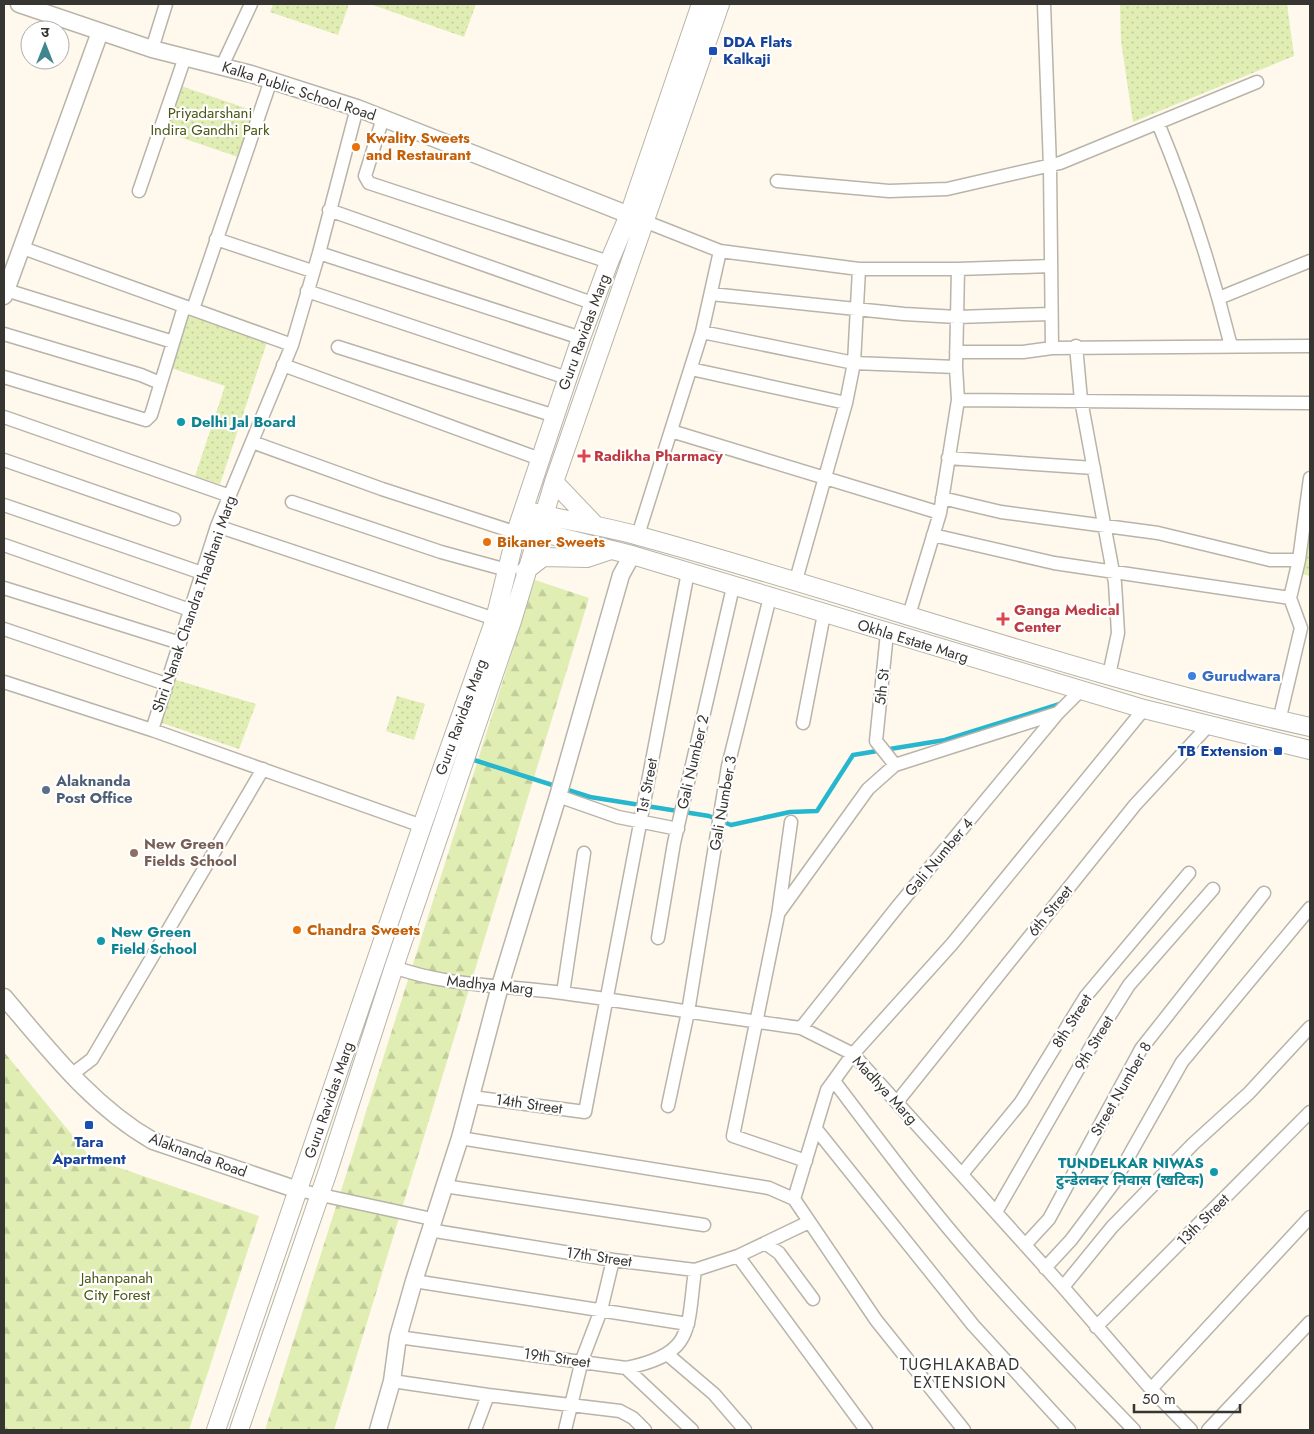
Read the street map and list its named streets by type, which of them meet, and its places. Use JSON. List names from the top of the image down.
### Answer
{
  "streets": {
    "main road": ["Guru Ravidas Marg", "Okhla Estate Marg"],
    "street": [
      "Kalka Public School Road",
      "Shri Nanak Chandra Thadhani Marg",
      "5th St",
      "Gali Number 2",
      "1st Street",
      "Gali Number 3",
      "Gali Number 4",
      "6th Street",
      "Madhya Marg",
      "8th Street",
      "9th Street",
      "Street Number 8",
      "14th Street",
      "Alaknanda Road",
      "13th Street",
      "17th Street",
      "19th Street"
    ]
  },
  "crossings": [
    ["Kalka Public School Road", "Guru Ravidas Marg"],
    ["Kalka Public School Road", "Shri Nanak Chandra Thadhani Marg"],
    ["Guru Ravidas Marg", "Okhla Estate Marg"],
    ["Guru Ravidas Marg", "Madhya Marg"],
    ["Guru Ravidas Marg", "Alaknanda Road"],
    ["Guru Ravidas Marg", "17th Street"],
    ["Okhla Estate Marg", "5th St"],
    ["Okhla Estate Marg", "Gali Number 2"],
    ["Okhla Estate Marg", "1st Street"],
    ["Okhla Estate Marg", "Gali Number 3"],
    ["Okhla Estate Marg", "Gali Number 4"],
    ["Okhla Estate Marg", "6th Street"],
    ["1st Street", "Madhya Marg"],
    ["1st Street", "14th Street"],
    ["Gali Number 3", "Madhya Marg"],
    ["Gali Number 4", "Madhya Marg"],
    ["6th Street", "Madhya Marg"],
    ["Madhya Marg", "8th Street"],
    ["Madhya Marg", "9th Street"],
    ["Madhya Marg", "Street Number 8"],
    ["Madhya Marg", "13th Street"],
    ["Alaknanda Road", "17th Street"]
  ],
  "districts": ["TUGHLAKABAD EXTENSION"],
  "parks": ["Priyadarshani Indira Gandhi Park", "Jahanpanah City Forest"],
  "places": {
    "transit": ["DDA Flats Kalkaji", "TB Extension", "Tara Apartment"],
    "other": [
      "Kwality Sweets and Restaurant",
      "Delhi Jal Board",
      "Bikaner Sweets",
      "Gurudwara",
      "Alaknanda Post Office",
      "New Green Fields School",
      "Chandra Sweets",
      "New Green Field School",
      "TUNDELKAR NIWAS टुन्डेलकर निवास (खटिक)"
    ],
    "health": ["Radikha Pharmacy", "Ganga Medical Center"]
  },
  "scale_bar": "50 m",
  "north": "top"
}
